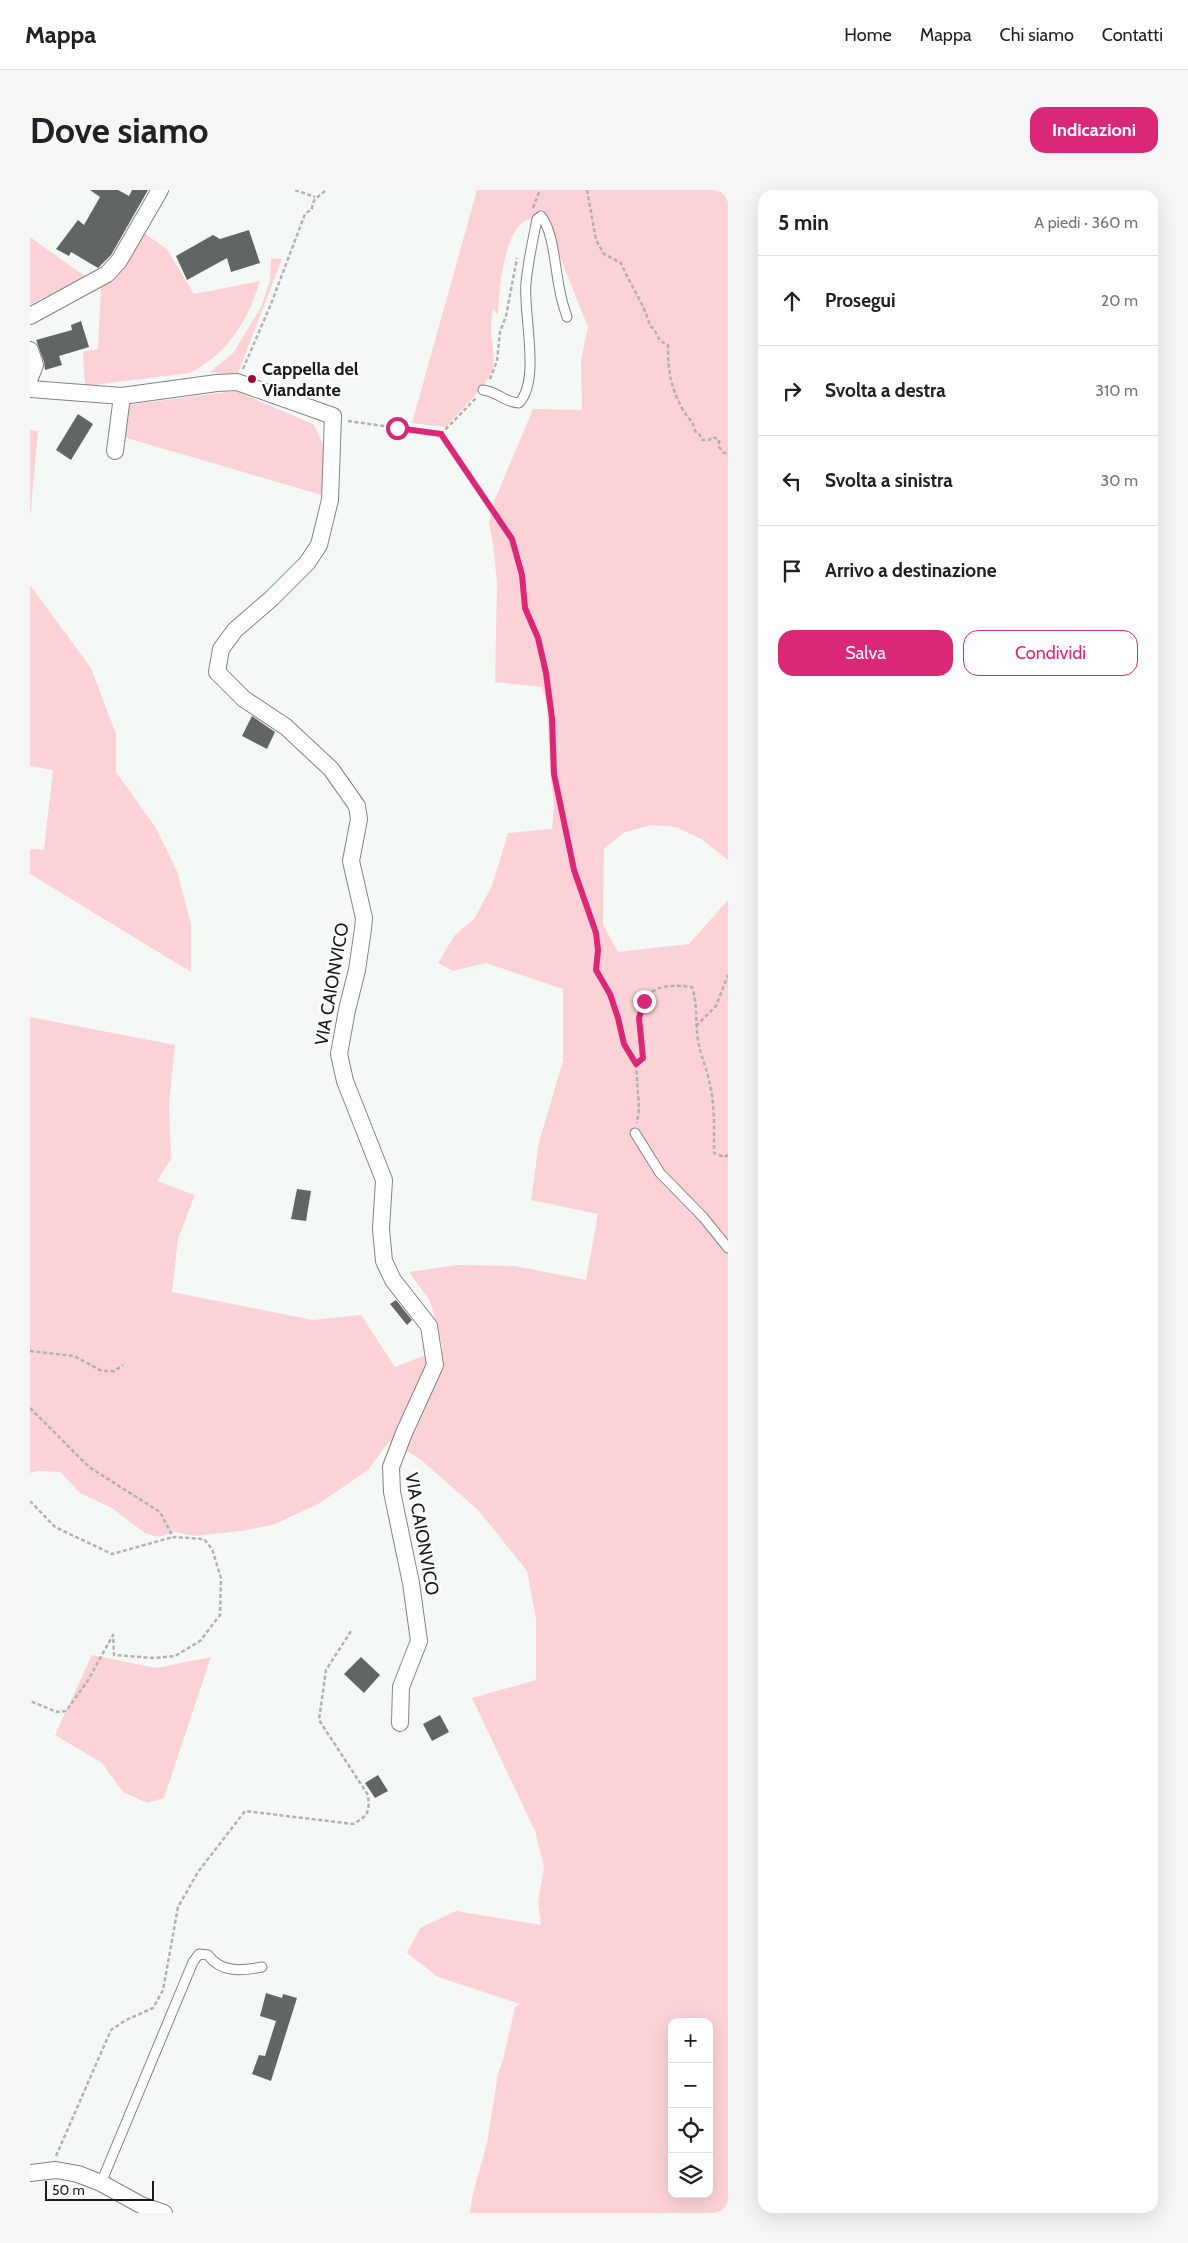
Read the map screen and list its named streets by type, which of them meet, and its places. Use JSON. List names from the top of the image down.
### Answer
{
  "streets": {
    "street": ["VIA CAIONVICO"]
  },
  "places": ["Cappella del Viandante"],
  "scale_bar": "50 m",
  "page": {
    "header": "Mappa",
    "nav": [
      "Home",
      "Mappa",
      "Chi siamo",
      "Contatti"
    ],
    "buttons": [
      "Indicazioni",
      ["Salva", "Condividi"]
    ],
    "title": "Dove siamo",
    "heading": ["5 min", "A piedi · 360 m"],
    "list": [
      ["Prosegui", "20 m"],
      ["Svolta a destra", "310 m"],
      ["Svolta a sinistra", "30 m"],
      "Arrivo a destinazione"
    ],
    "map_buttons": ["+", "−"],
    "scale": "50 m"
  }
}
